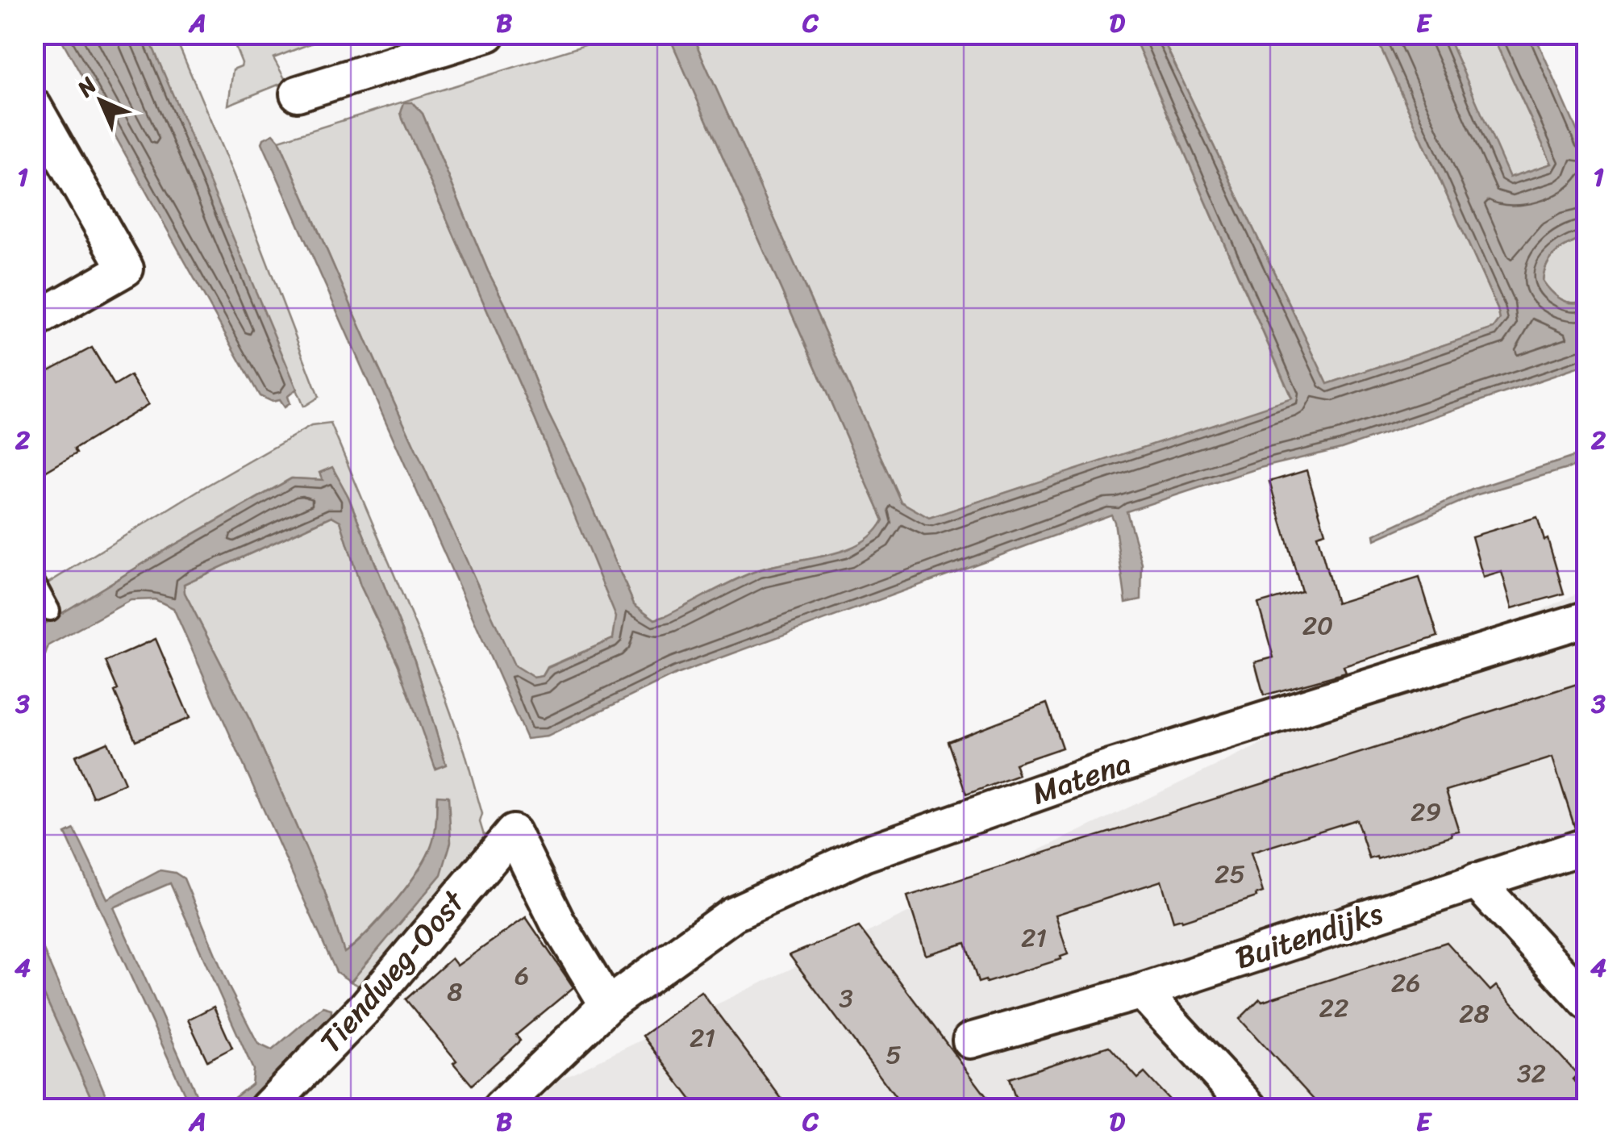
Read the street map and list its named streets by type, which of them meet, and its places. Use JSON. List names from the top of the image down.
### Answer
{
  "streets": {
    "street": ["Matena", "Buitendijks", "Tiendweg-Oost"]
  },
  "crossings": [
    ["Matena", "Tiendweg-Oost"]
  ],
  "house_numbers": [
    "20",
    "29",
    "25",
    "21",
    "6",
    "26",
    "8",
    "3",
    "22",
    "28",
    "21",
    "5",
    "32"
  ],
  "north": "top left",
  "grid": {
    "columns": [
      "A",
      "B",
      "C",
      "D",
      "E"
    ],
    "rows": [
      "1",
      "2",
      "3",
      "4"
    ]
  }
}
